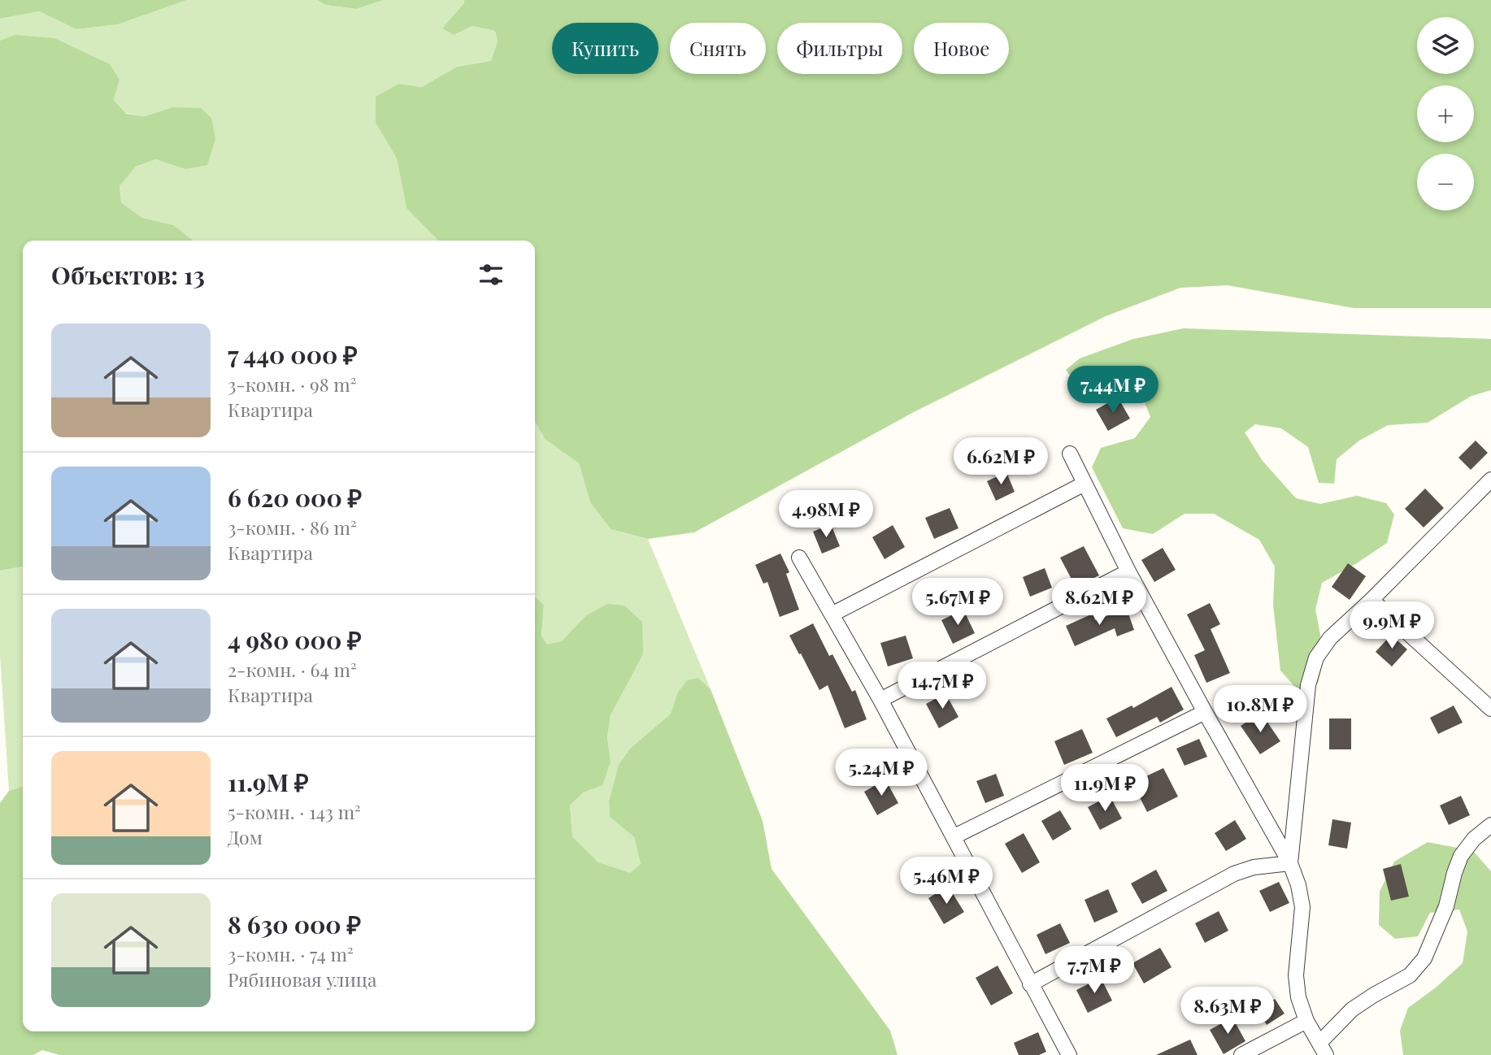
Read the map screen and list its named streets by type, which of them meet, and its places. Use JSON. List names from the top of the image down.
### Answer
{
  "page": {
    "map_buttons": ["+", "−"],
    "chip": [
      "Купить",
      "Снять",
      "Фильтры",
      "Новое"
    ],
    "heading": "Объектов: 13",
    "list": [
      {
        "name": "7 440 000 ₽",
        "note": "3-комн. · 98 m² · Квартира"
      },
      {
        "name": "6 620 000 ₽",
        "note": "3-комн. · 86 m² · Квартира"
      },
      {
        "name": "4 980 000 ₽",
        "note": "2-комн. · 64 m² · Квартира"
      },
      {
        "name": "11.9M ₽",
        "note": "5-комн. · 143 m² · Дом"
      },
      {
        "name": "8 630 000 ₽",
        "note": "3-комн. · 74 m² · Рябиновая улица"
      }
    ],
    "price": [
      "7.44M ₽",
      "6.62M ₽",
      "4.98M ₽",
      "5.67M ₽",
      "8.62M ₽",
      "9.9M ₽",
      "14.7M ₽",
      "10.8M ₽",
      "5.24M ₽",
      "11.9M ₽",
      "5.46M ₽",
      "7.7M ₽",
      "8.63M ₽"
    ]
  }
}
